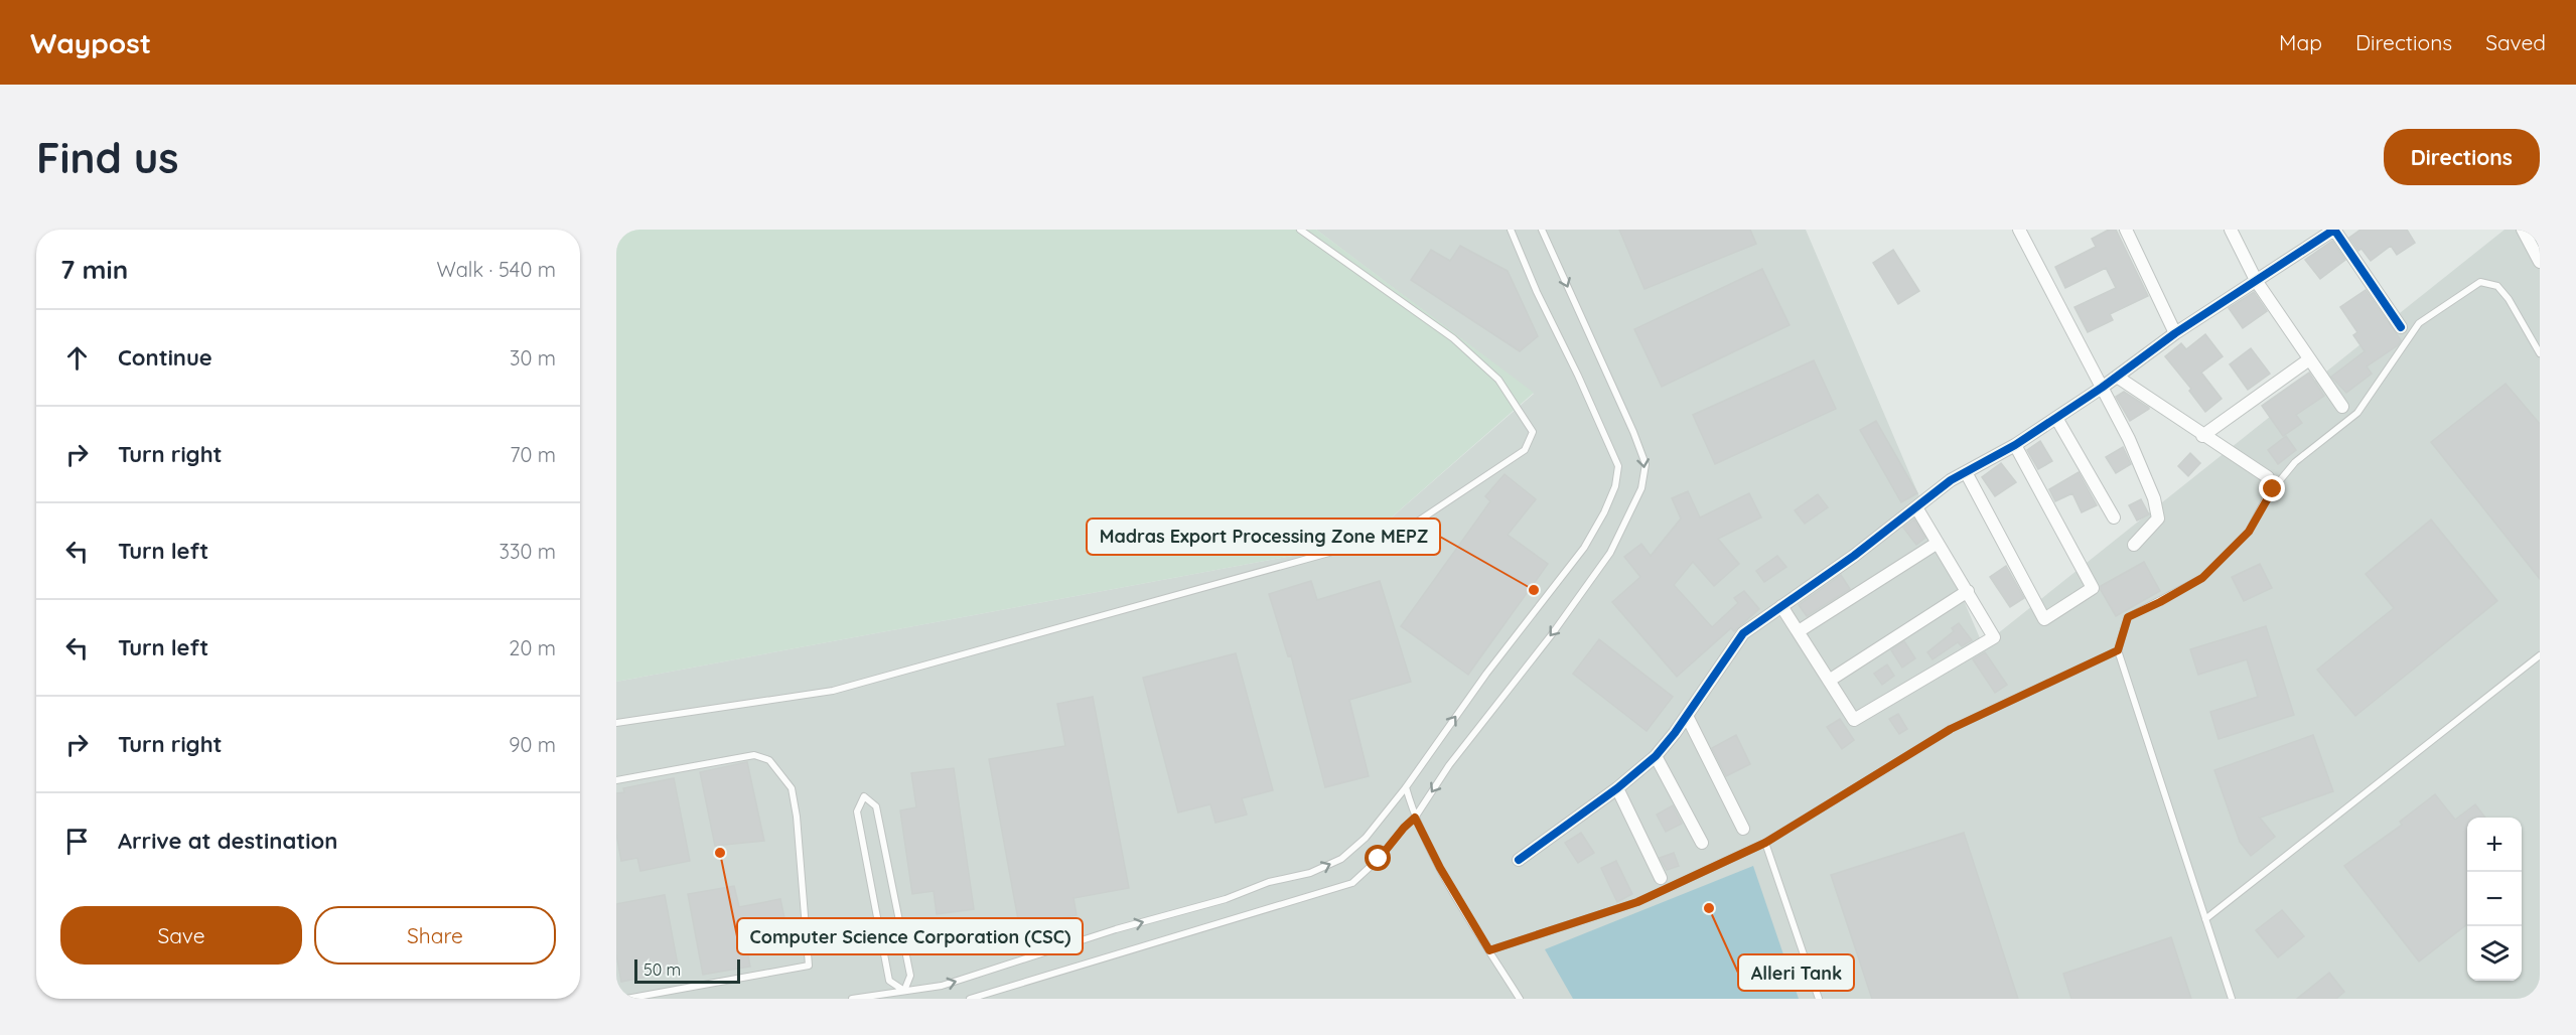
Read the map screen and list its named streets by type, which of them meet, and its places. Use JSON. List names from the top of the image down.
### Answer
{
  "places": ["Madras Export Processing Zone MEPZ", "Computer Science Corporation (CSC)", "Alleri Tank"],
  "scale_bar": "50 m",
  "page": {
    "header": "Waypost",
    "nav": ["Map", "Directions", "Saved"],
    "buttons": [
      "Directions",
      ["Save", "Share"]
    ],
    "title": "Find us",
    "heading": ["7 min", "Walk · 540 m"],
    "list": [
      ["Continue", "30 m"],
      ["Turn right", "70 m"],
      ["Turn left", "330 m"],
      ["Turn left", "20 m"],
      ["Turn right", "90 m"],
      "Arrive at destination"
    ],
    "map_buttons": ["+", "−"],
    "scale": "50 m"
  }
}
